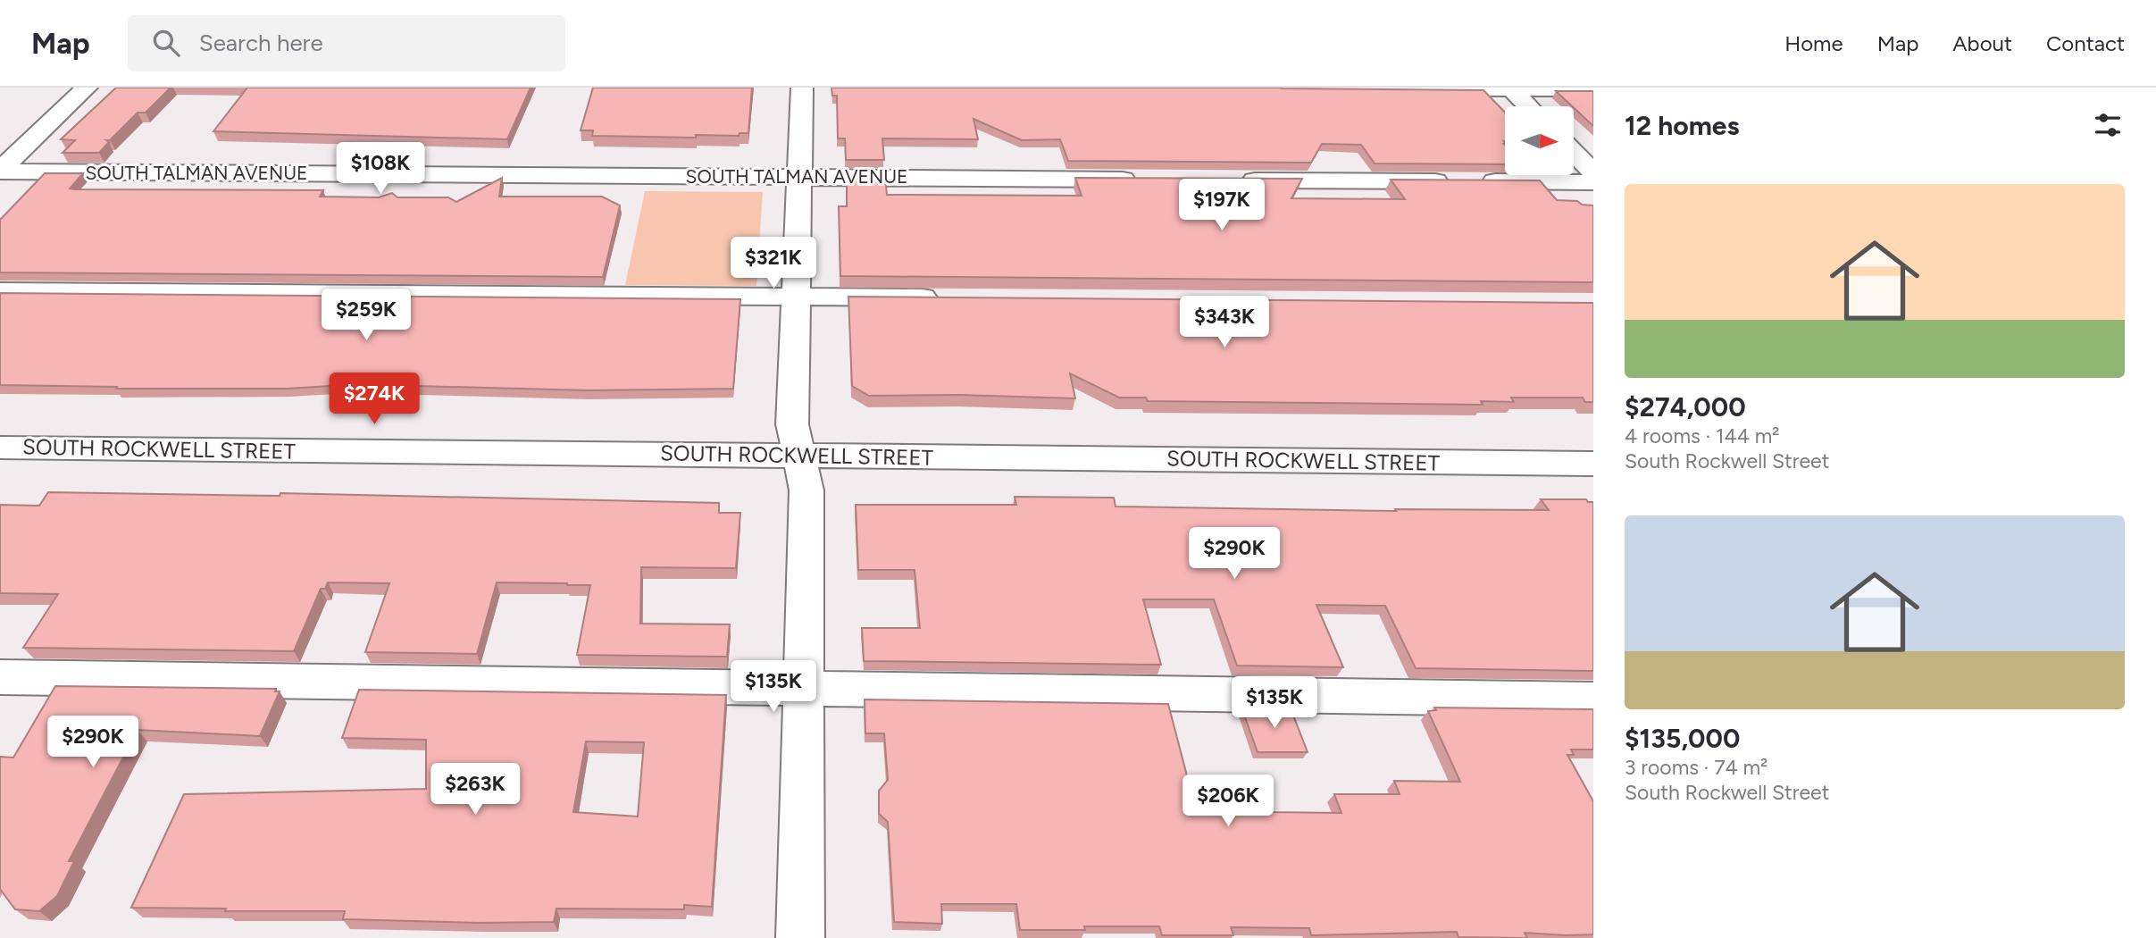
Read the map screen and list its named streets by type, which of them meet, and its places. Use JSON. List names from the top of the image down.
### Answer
{
  "streets": {
    "street": ["SOUTH TALMAN AVENUE", "SOUTH ROCKWELL STREET"]
  },
  "north": "right",
  "page": {
    "header": "Map",
    "search": "Search here",
    "nav": [
      "Home",
      "Map",
      "About",
      "Contact"
    ],
    "heading": "12 homes",
    "price": [
      "$108K",
      "$197K",
      "$321K",
      "$259K",
      "$343K",
      "$274K",
      "$290K",
      "$135K",
      "$135K",
      "$290K",
      "$263K",
      "$206K"
    ],
    "list": [
      {
        "name": "$274,000",
        "note": "4 rooms · 144 m² · South Rockwell Street"
      },
      {
        "name": "$135,000",
        "note": "3 rooms · 74 m² · South Rockwell Street"
      }
    ]
  }
}
